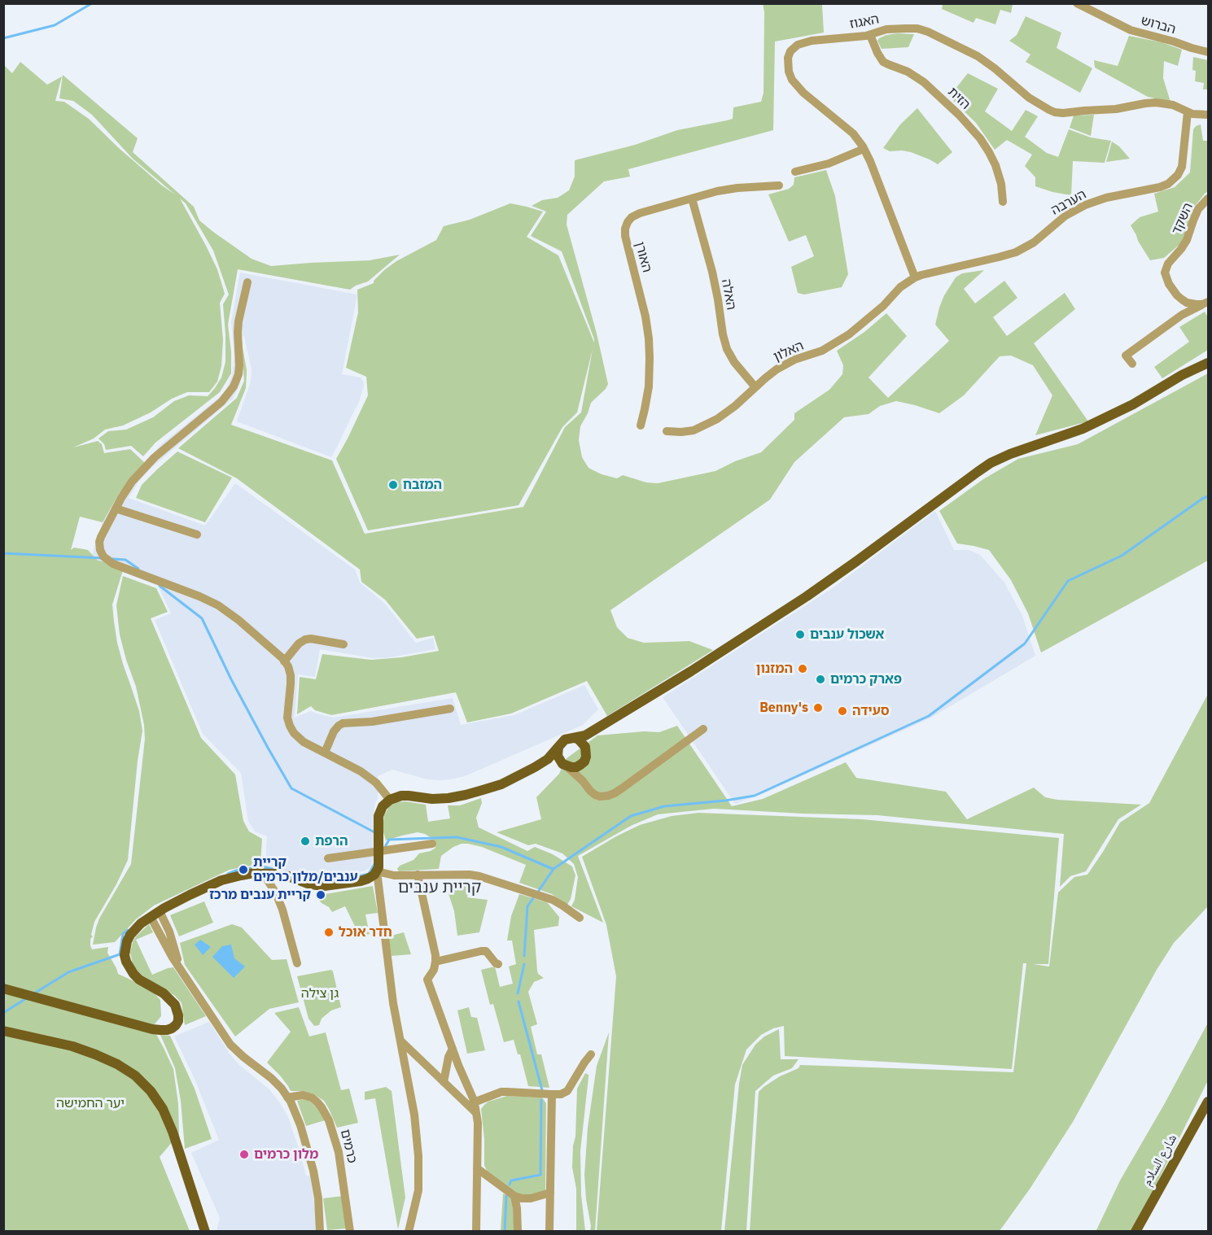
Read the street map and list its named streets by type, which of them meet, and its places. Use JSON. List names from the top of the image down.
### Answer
{
  "streets": {
    "main road": ["شارع السلام"],
    "street": [
      "האגוז",
      "הברוש",
      "הזית",
      "הערבה",
      "השקד",
      "האורן",
      "האלה",
      "האלון",
      "כרמים"
    ]
  },
  "crossings": [
    ["האגוז", "הזית"],
    ["האגוז", "הערבה"],
    ["האגוז", "האלון"],
    ["הערבה", "האלון"],
    ["האורן", "האלה"],
    ["האלה", "האלון"]
  ],
  "districts": ["קריית ענבים"],
  "parks": ["גן צילה", "יער החמישה"],
  "places": [
    "המזבח",
    "אשכול ענבים",
    "המזנון",
    "פארק כרמים",
    "Benny's",
    "סעידה",
    "הרפת",
    "קריית ענבים/מלון כרמים",
    "קריית ענבים מרכז",
    "חדר אוכל",
    "מלון כרמים"
  ]
}
